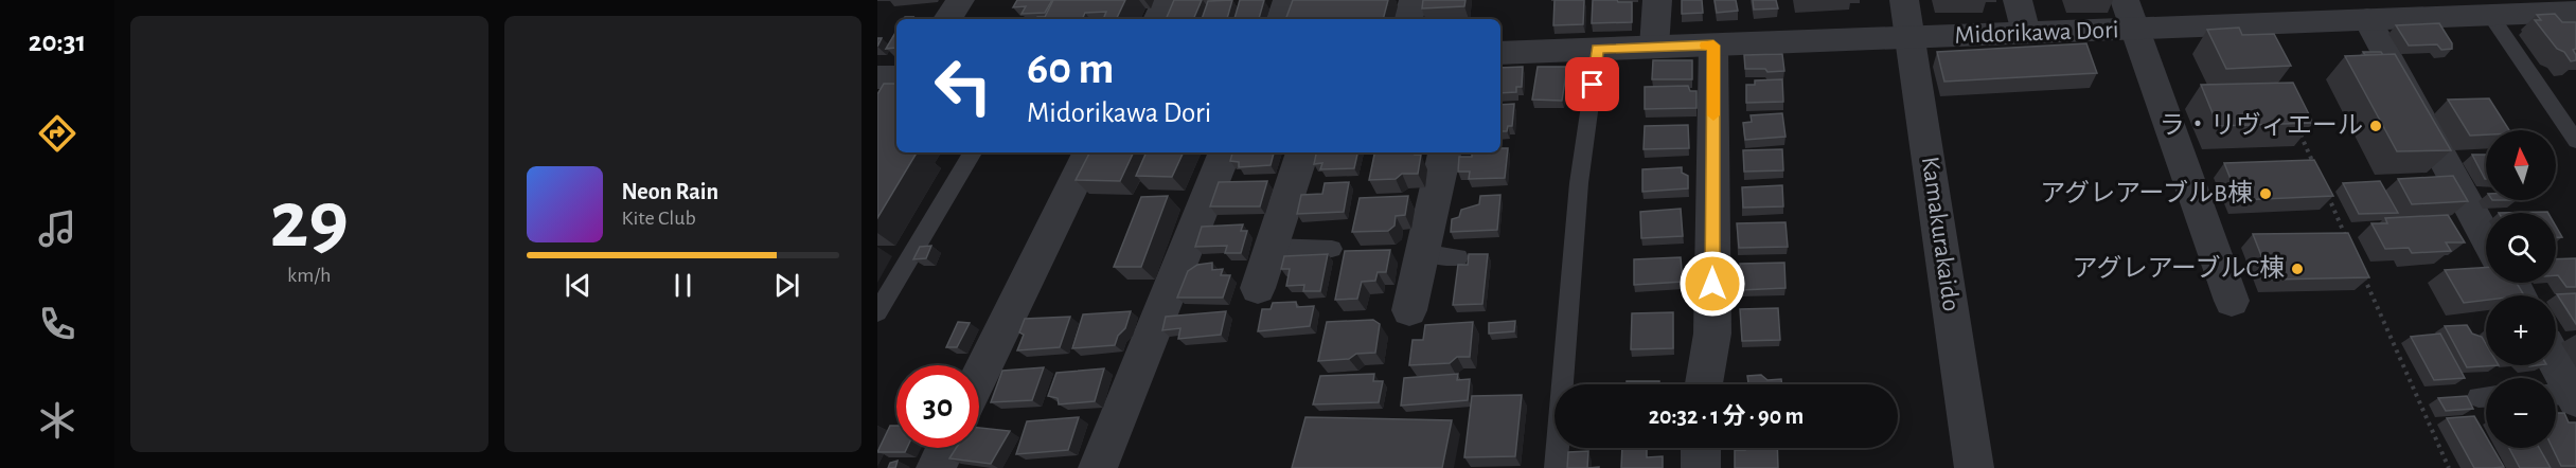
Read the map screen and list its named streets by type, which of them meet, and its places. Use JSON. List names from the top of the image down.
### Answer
{
  "streets": {
    "street": ["Midorikawa Dori", "Kamakurakaido"]
  },
  "crossings": [
    ["Midorikawa Dori", "Kamakurakaido"]
  ],
  "places": ["ラ・リヴィエール", "アグレアーブルB棟", "アグレアーブルC棟"],
  "north": "top",
  "page": {
    "tabs": "20:31",
    "tile": ["29", "km/h"],
    "turn": ["60 m", "Midorikawa Dori"],
    "map_buttons": ["+", "−"],
    "song": ["Neon Rain", "Kite Club"],
    "limit": "30",
    "trip": "20:32 · 1 分 · 90 m"
  }
}
